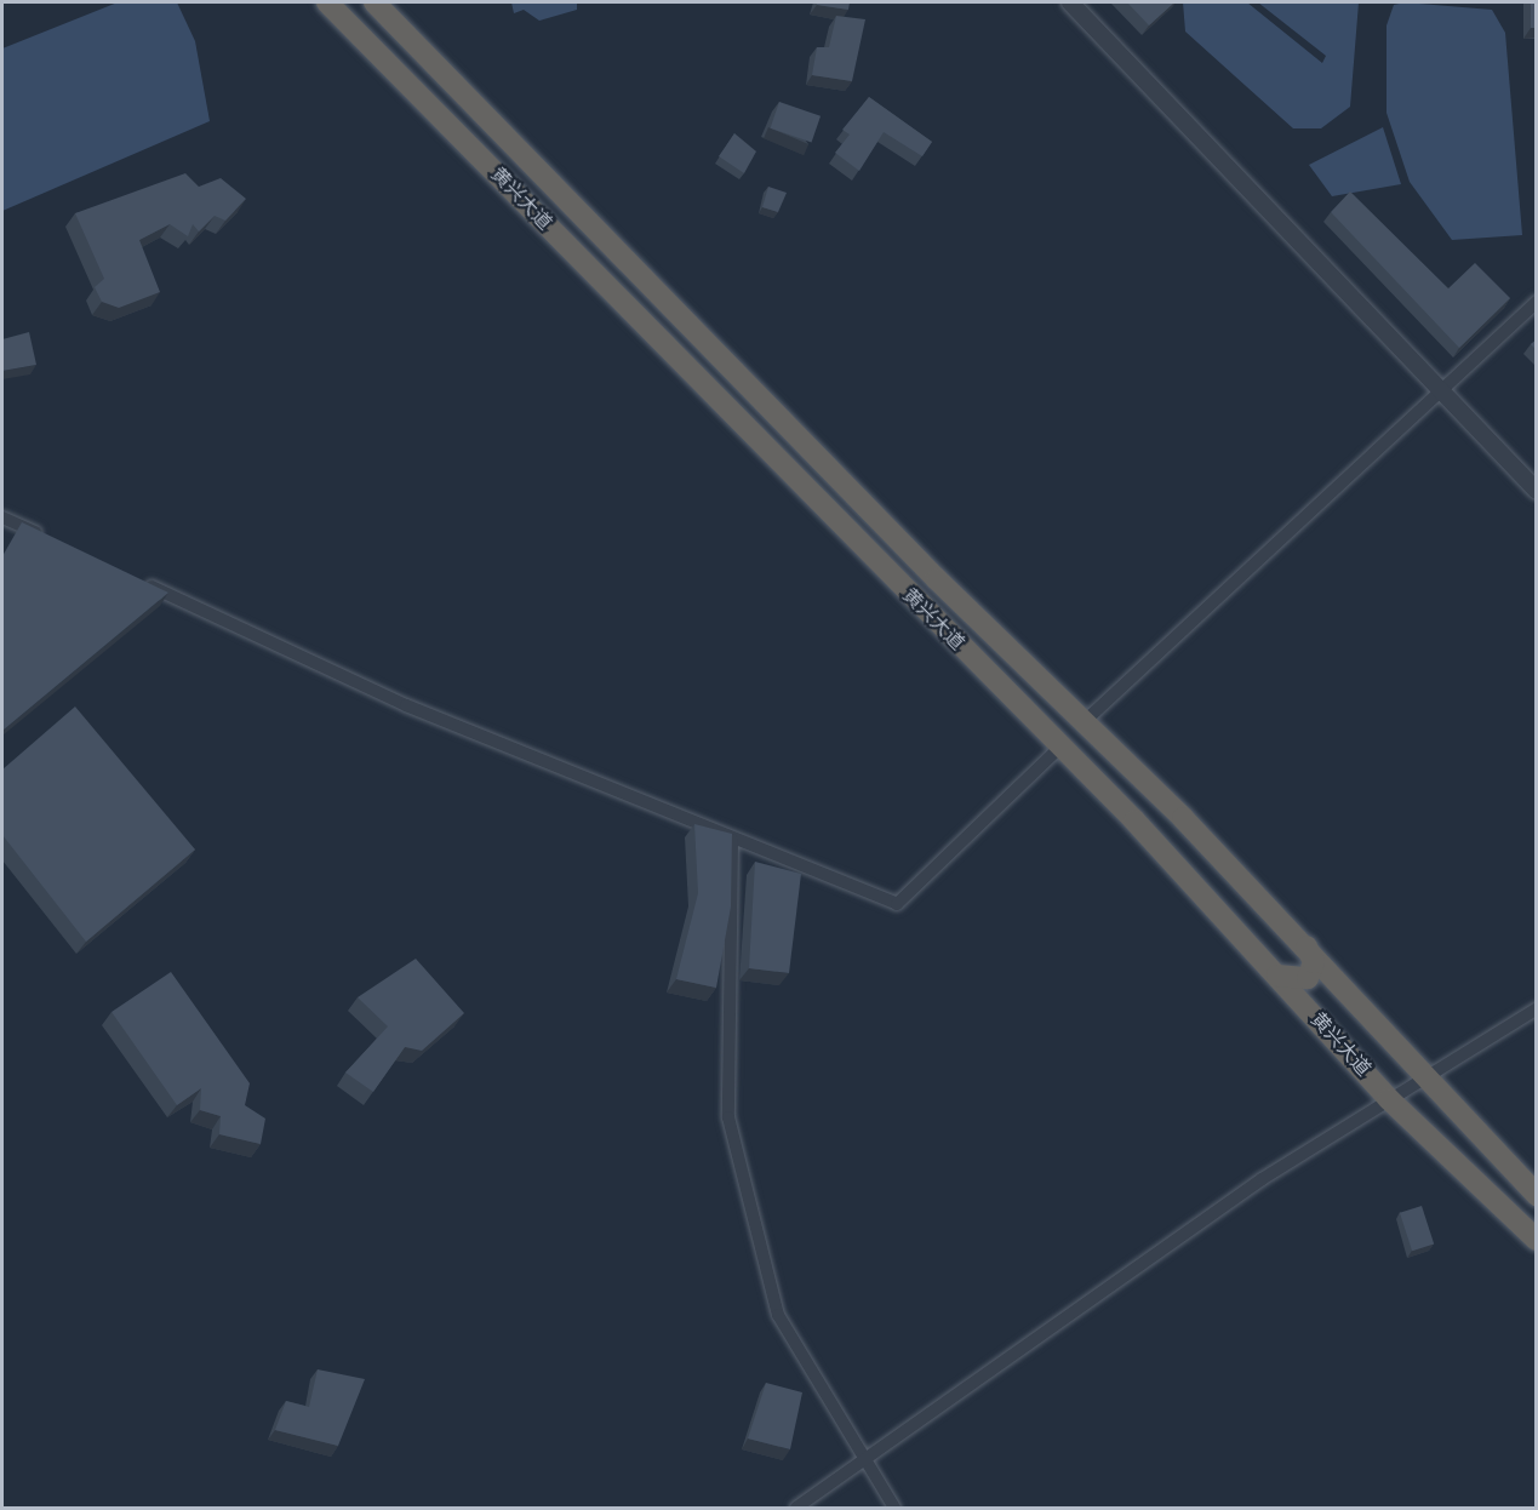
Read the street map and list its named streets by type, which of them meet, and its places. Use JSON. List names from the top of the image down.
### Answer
{
  "streets": {
    "highway": ["黄兴大道"]
  }
}
